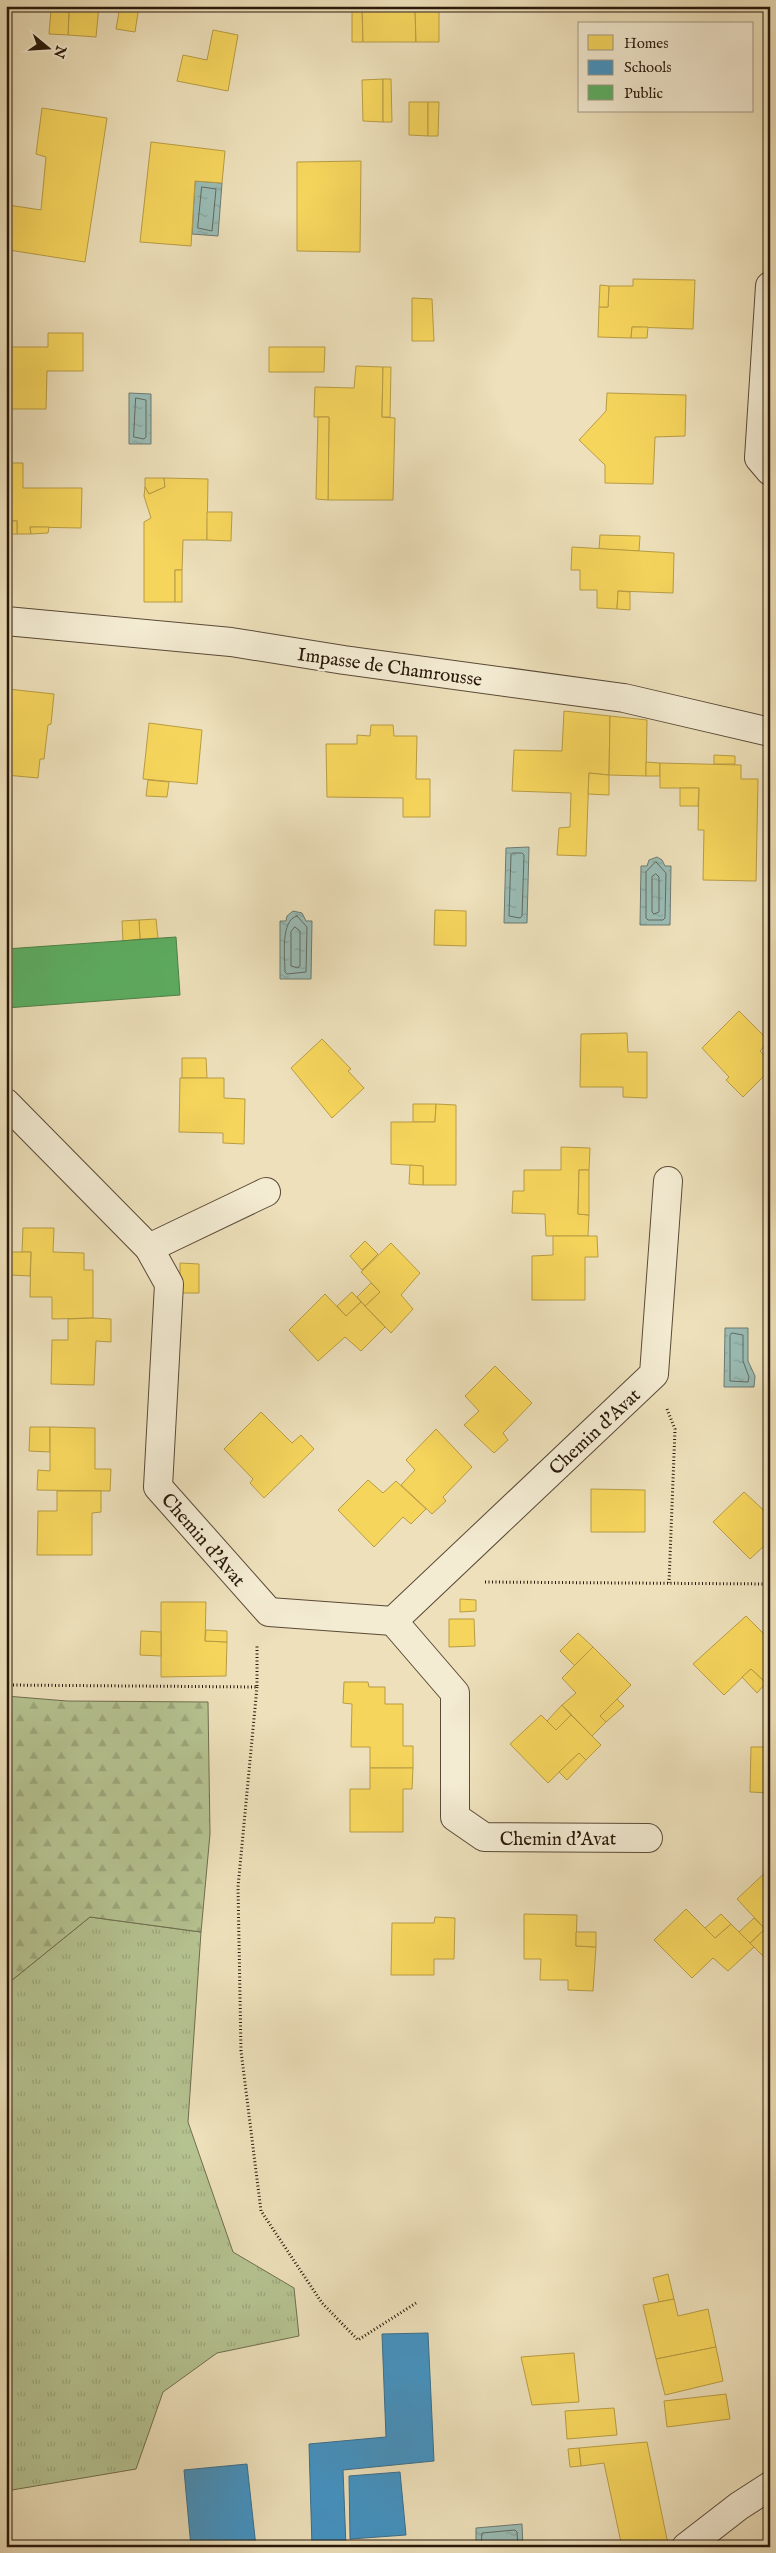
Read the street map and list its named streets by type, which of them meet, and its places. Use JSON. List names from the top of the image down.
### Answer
{
  "streets": {
    "street": ["Impasse de Chamrousse", "Chemin d'Avat"]
  },
  "legend": ["Homes", "Schools", "Public"],
  "north": "right"
}
